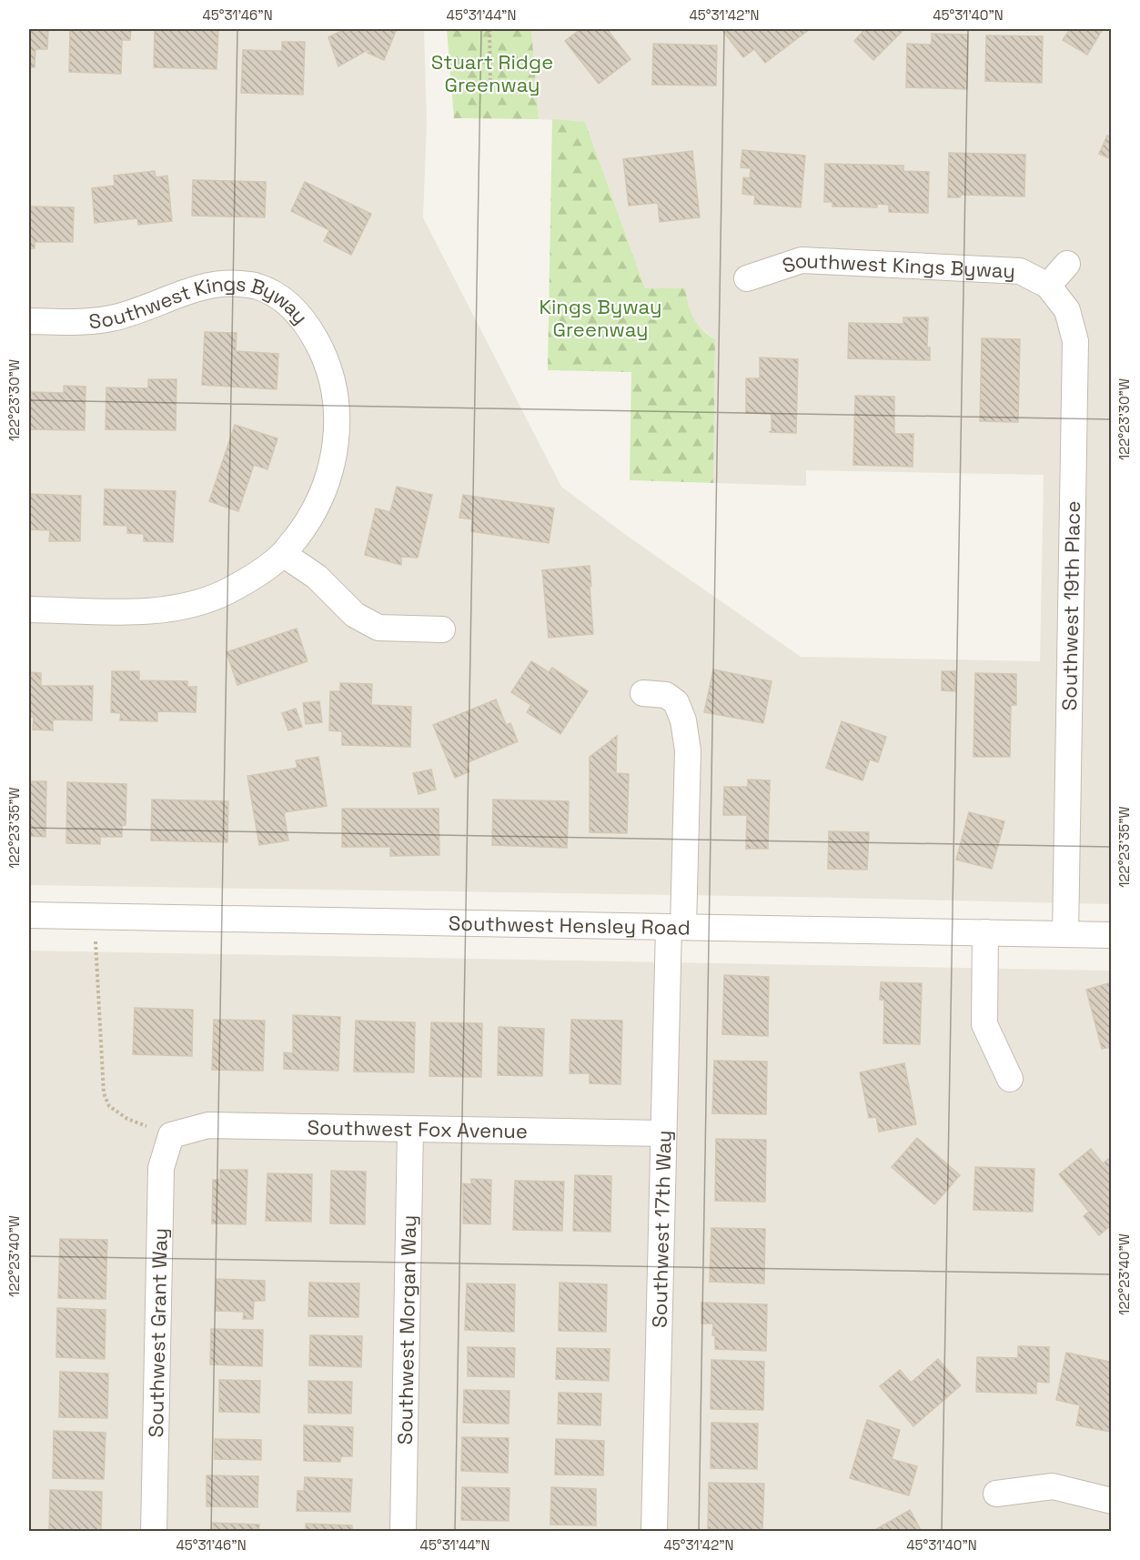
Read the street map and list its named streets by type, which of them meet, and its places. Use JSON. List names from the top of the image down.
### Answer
{
  "streets": {
    "street": [
      "Southwest Kings Byway",
      "Southwest 19th Place",
      "Southwest Hensley Road",
      "Southwest Fox Avenue",
      "Southwest 17th Way",
      "Southwest Morgan Way",
      "Southwest Grant Way"
    ]
  },
  "crossings": [
    ["Southwest Kings Byway", "Southwest 19th Place"],
    ["Southwest 19th Place", "Southwest Hensley Road"],
    ["Southwest Hensley Road", "Southwest 17th Way"],
    ["Southwest Fox Avenue", "Southwest 17th Way"],
    ["Southwest Fox Avenue", "Southwest Morgan Way"],
    ["Southwest Fox Avenue", "Southwest Grant Way"]
  ],
  "parks": ["Stuart Ridge Greenway", "Kings Byway Greenway"],
  "coordinates": [
    "45°31'46\"N",
    "45°31'44\"N",
    "45°31'42\"N",
    "45°31'40\"N",
    "122°23'30\"W",
    "122°23'35\"W",
    "122°23'40\"W"
  ]
}
